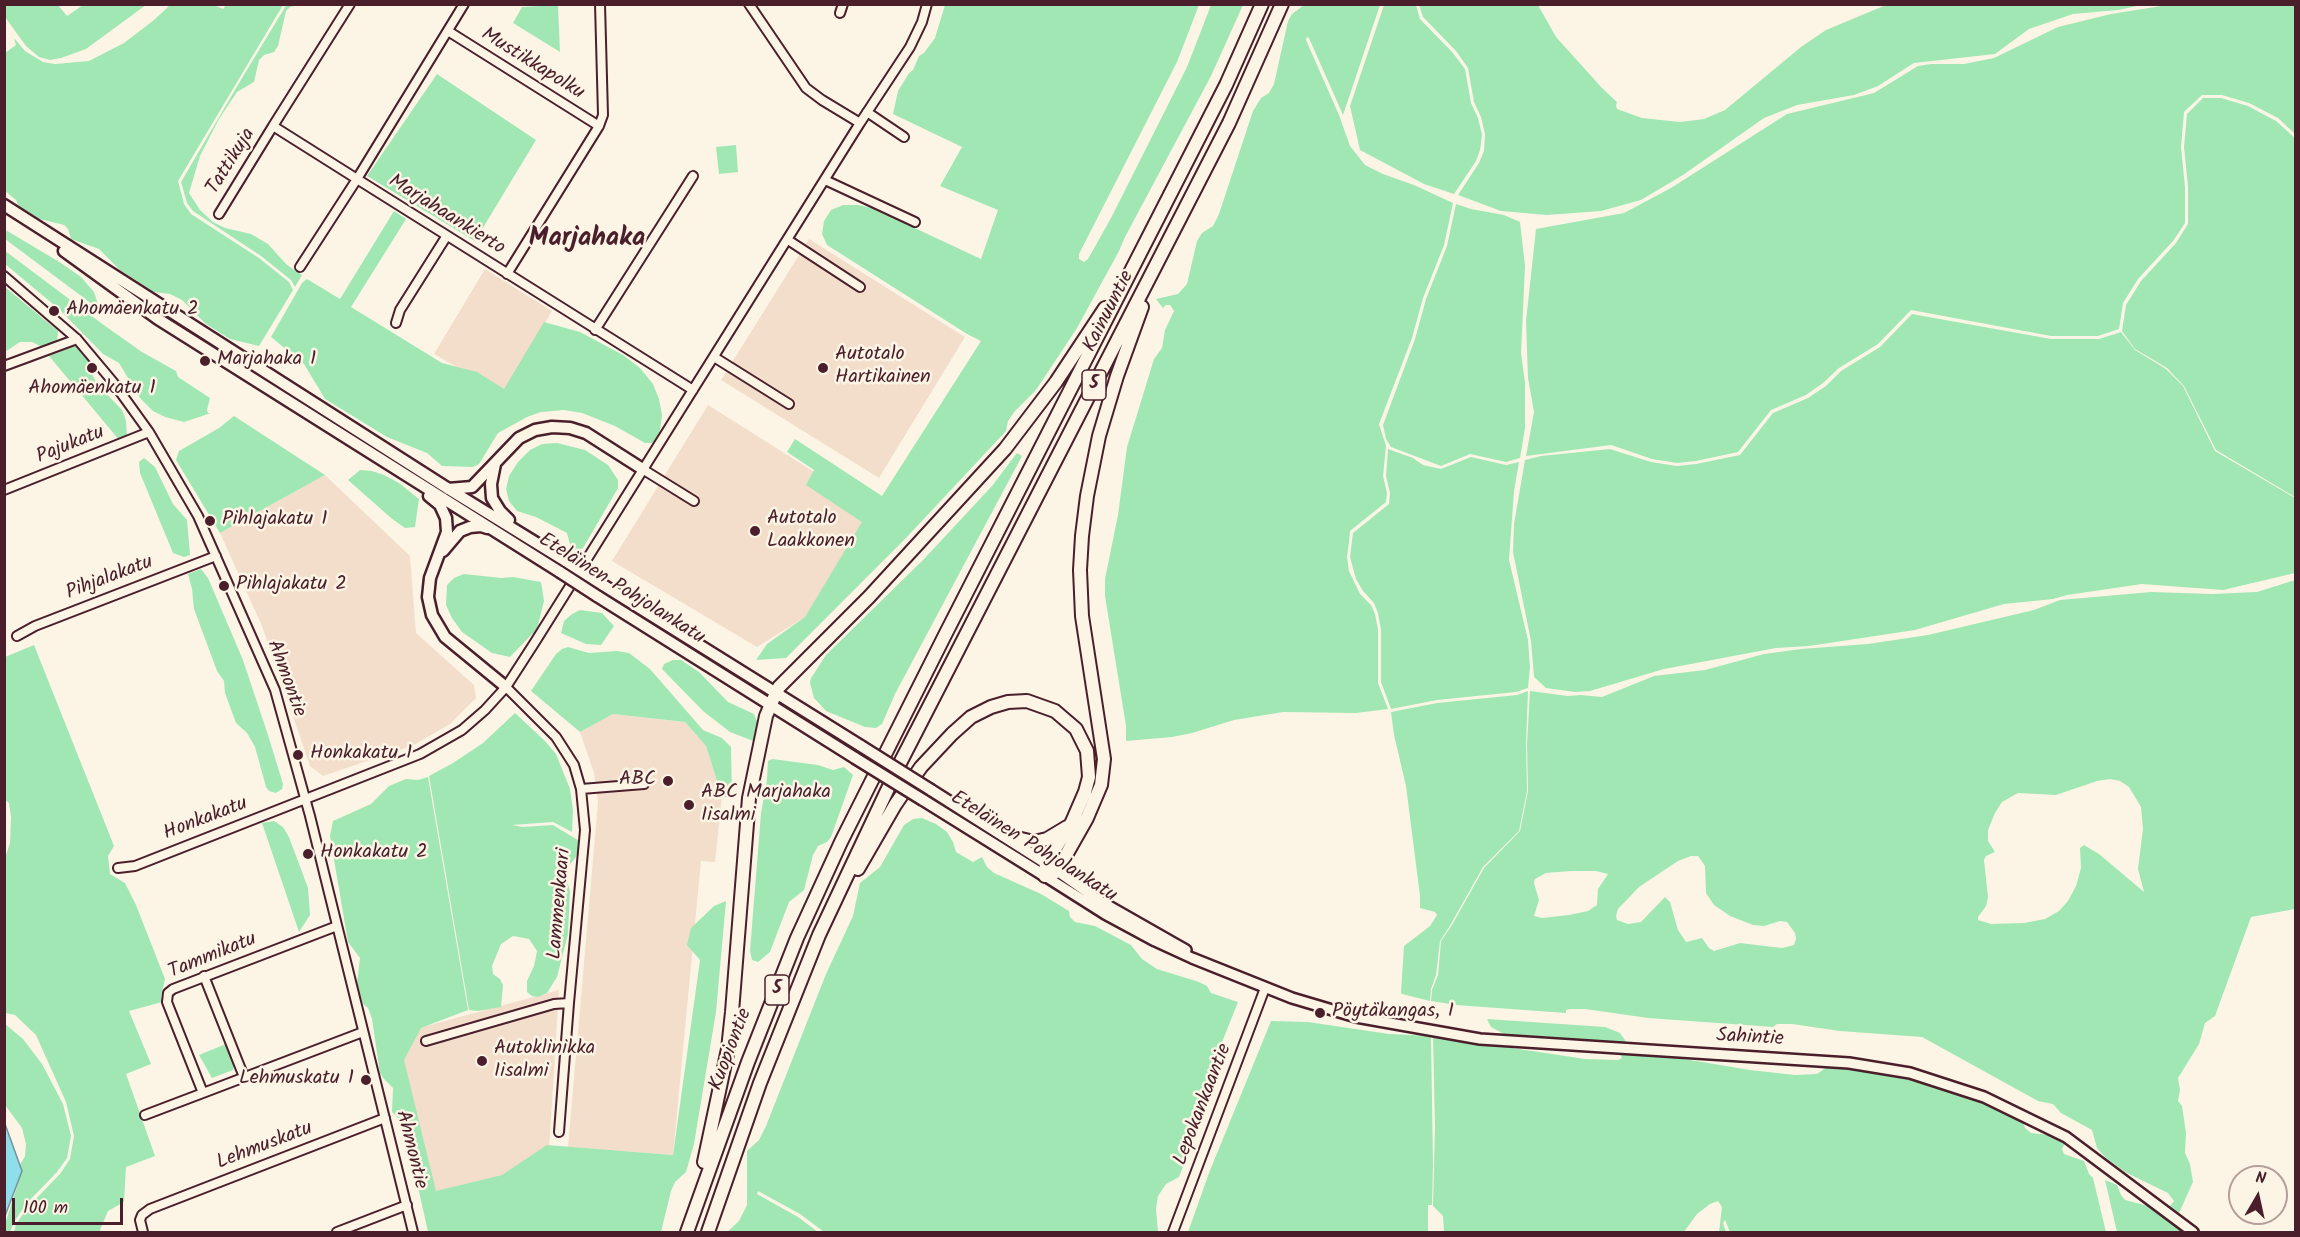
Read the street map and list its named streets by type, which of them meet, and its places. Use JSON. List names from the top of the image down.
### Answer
{
  "streets": {
    "highway": ["Kainuuntie", "5", "Kuopiontie"],
    "main road": ["Eteläinen Pohjolankatu"],
    "street": [
      "Mustikkapolku",
      "Tattikuja",
      "Marjahaankierto",
      "Pajukatu",
      "Pihjalakatu",
      "Ahmontie",
      "Honkakatu",
      "Lammenkaari",
      "Tammikatu",
      "Sahintie",
      "Lepokankaantie",
      "Lehmuskatu"
    ]
  },
  "crossings": [
    ["Mustikkapolku", "Marjahaankierto"],
    ["Kainuuntie", "Kuopiontie"],
    ["Pajukatu", "Ahmontie"],
    ["Pihjalakatu", "Ahmontie"],
    ["Eteläinen Pohjolankatu", "Sahintie"],
    ["Eteläinen Pohjolankatu", "Lepokankaantie"],
    ["Ahmontie", "Honkakatu"],
    ["Ahmontie", "Tammikatu"],
    ["Ahmontie", "Lehmuskatu"],
    ["Sahintie", "Lepokankaantie"]
  ],
  "districts": ["Marjahaka"],
  "places": [
    "Ahomäenkatu 2",
    "Marjahaka 1",
    "Ahomäenkatu 1",
    "Autotalo Hartikainen",
    "Pihlajakatu 1",
    "Autotalo Laakkonen",
    "Pihlajakatu 2",
    "Honkakatu 1",
    "ABC",
    "ABC Marjahaka Iisalmi",
    "Honkakatu 2",
    "Pöytäkangas, I",
    "Autoklinikka Iisalmi",
    "Lehmuskatu 1"
  ],
  "scale_bar": "100 m",
  "north": "top"
}
